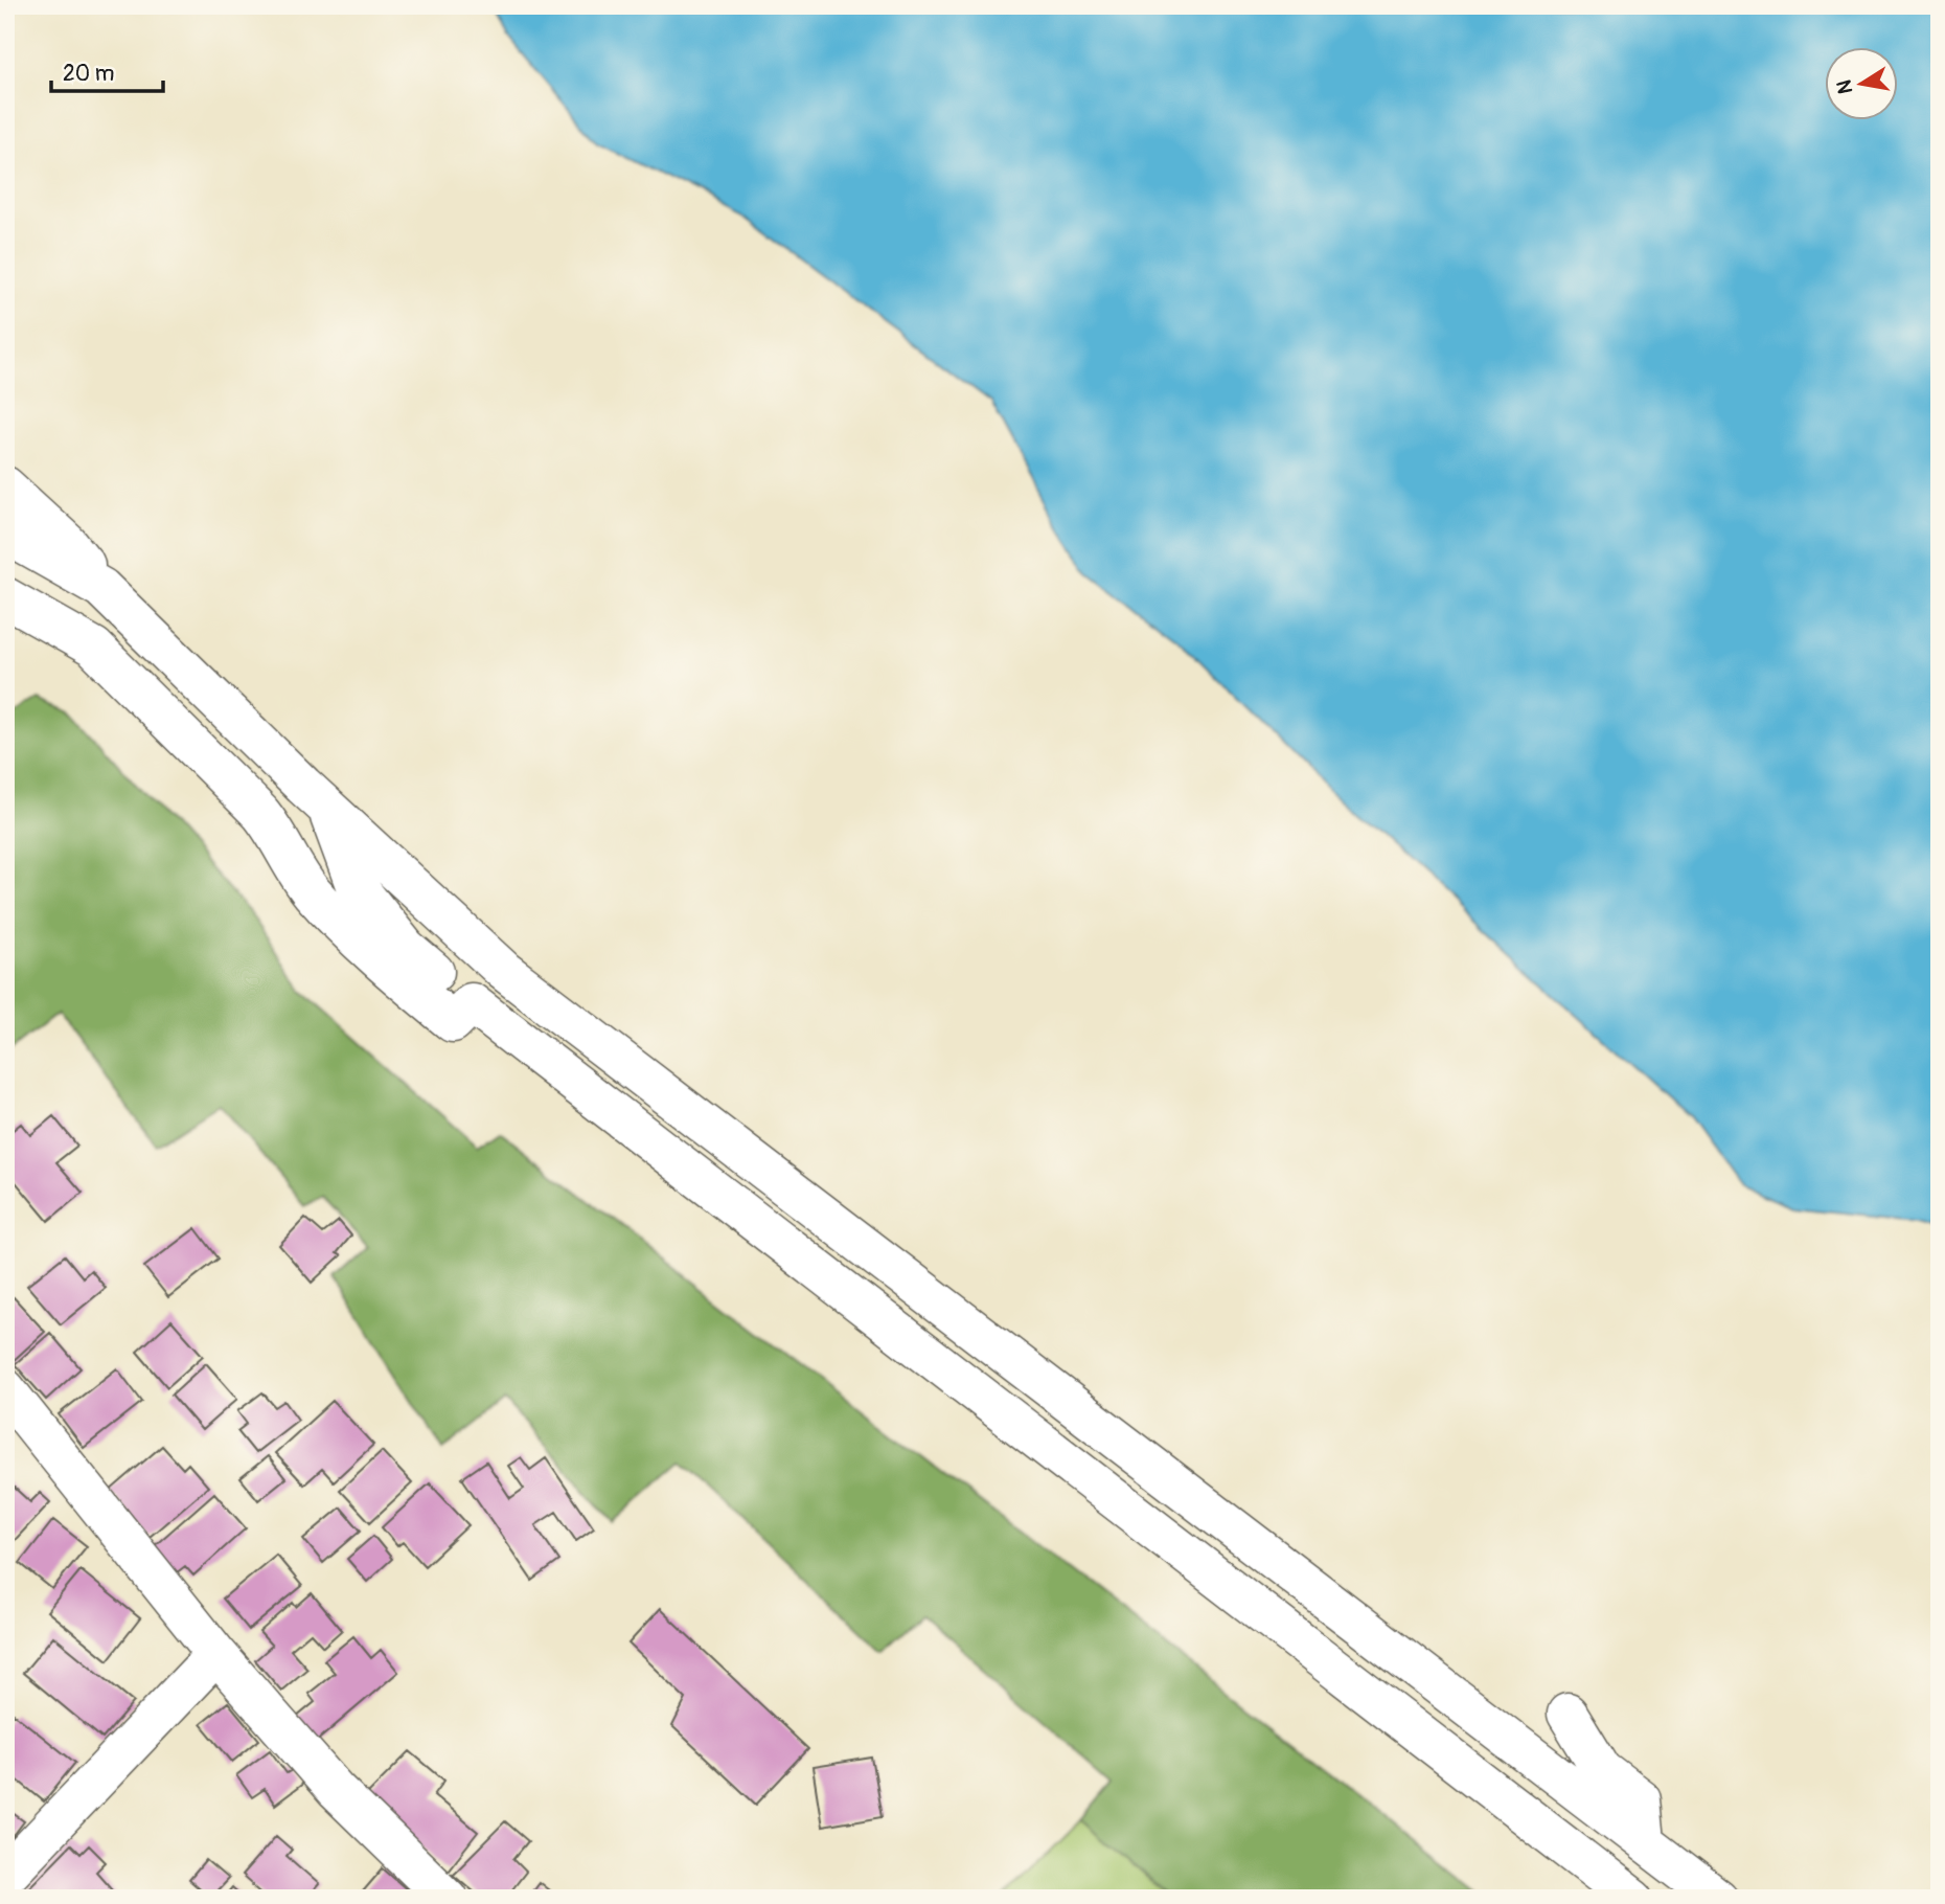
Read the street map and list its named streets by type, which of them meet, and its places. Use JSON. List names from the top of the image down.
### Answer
{
  "scale_bar": "20 m",
  "north": "left"
}
